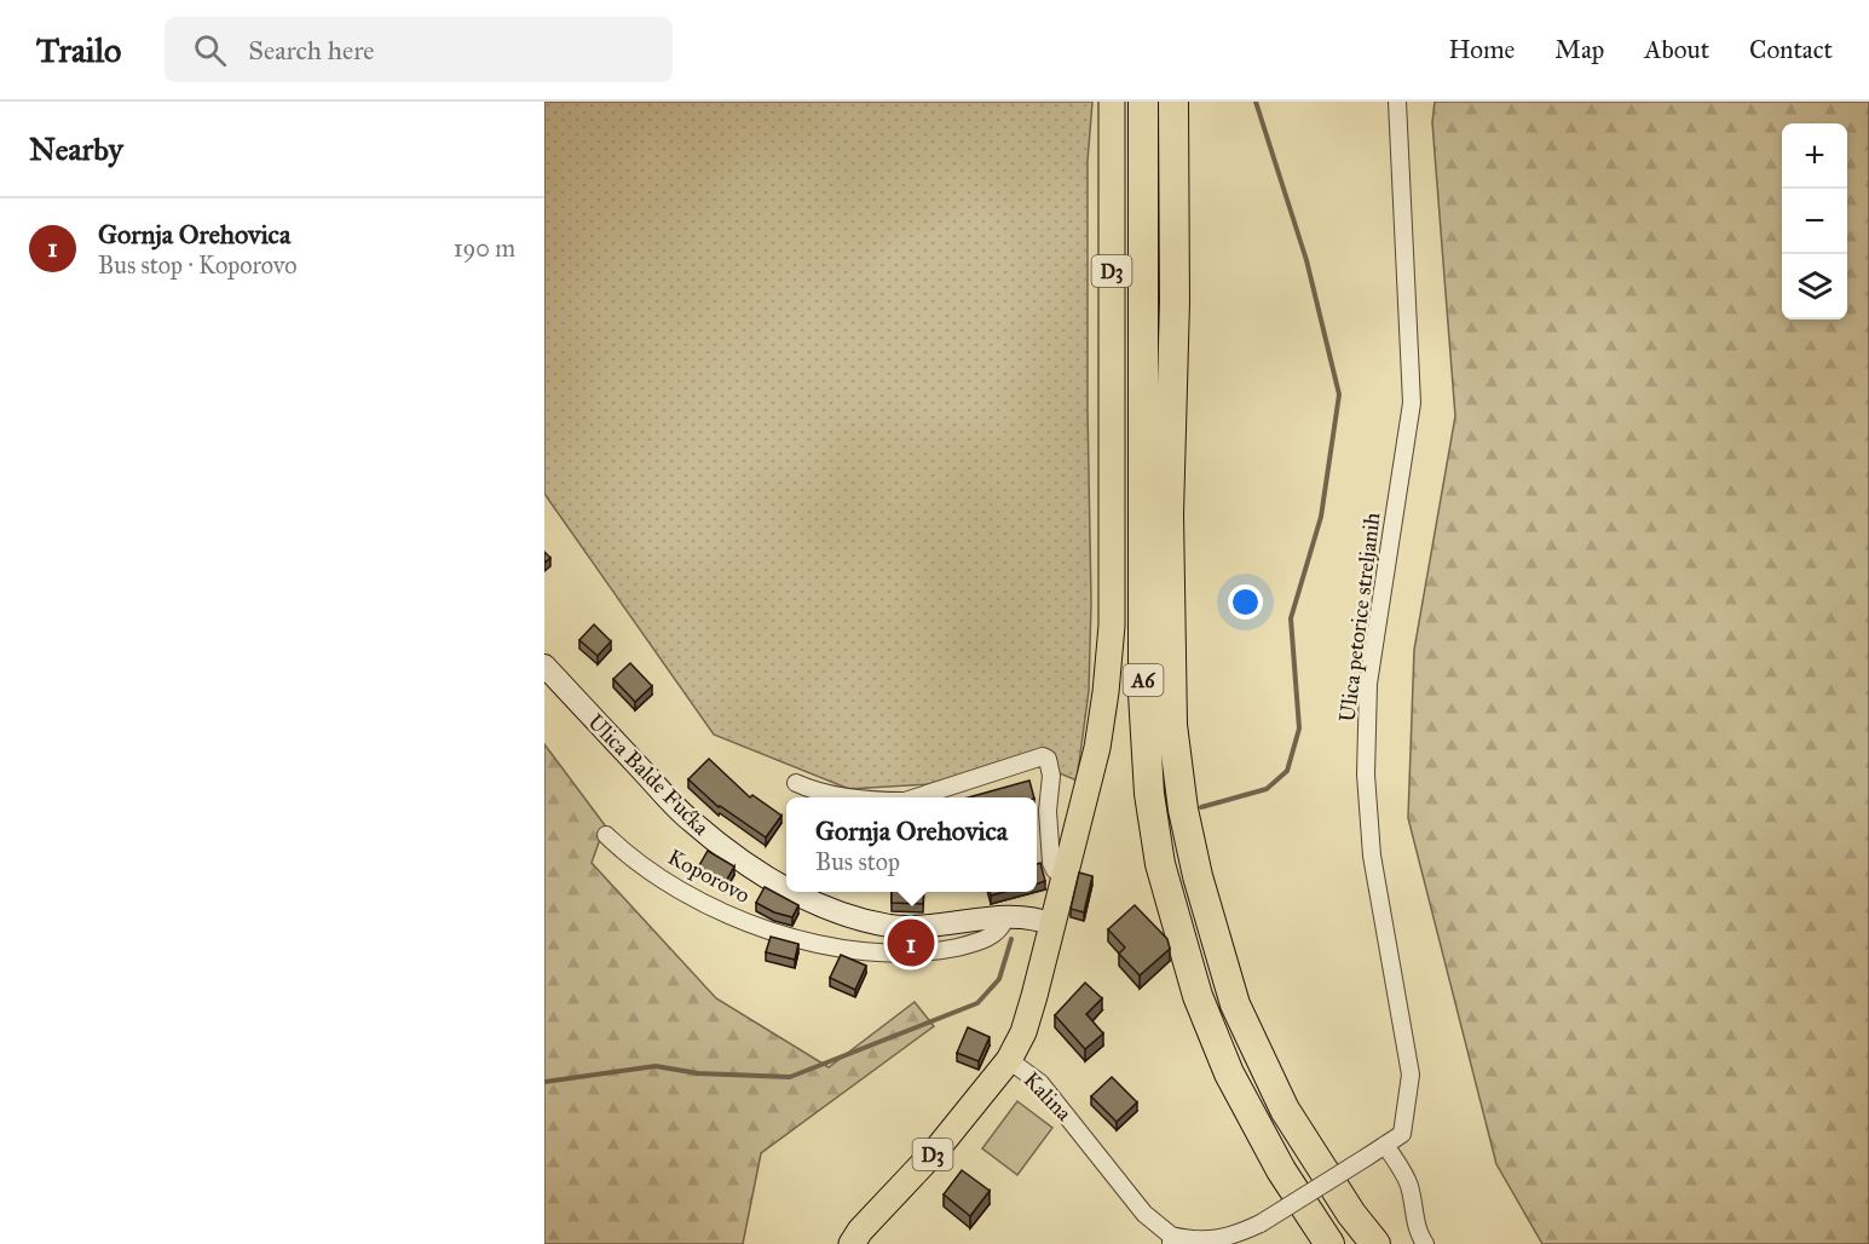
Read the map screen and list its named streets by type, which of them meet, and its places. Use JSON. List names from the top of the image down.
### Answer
{
  "streets": {
    "highway": ["A6"],
    "main road": ["D3", "Ulica Balde Fućka", "Kalina"],
    "street": ["Ulica petorice streljanih", "Koporovo"]
  },
  "crossings": [
    ["D3", "Ulica Balde Fućka"],
    ["D3", "Kalina"],
    ["Ulica petorice streljanih", "Kalina"],
    ["Ulica Balde Fućka", "Koporovo"],
    ["Ulica Balde Fućka", "Kalina"]
  ],
  "page": {
    "header": "Trailo",
    "search": "Search here",
    "nav": [
      "Home",
      "Map",
      "About",
      "Contact"
    ],
    "heading": "Nearby",
    "map_buttons": ["+", "−"],
    "list": [
      {
        "mark": "1",
        "name": "Gornja Orehovica",
        "note": "Bus stop · Koporovo",
        "value": "190 m"
      }
    ],
    "popup": ["Gornja Orehovica", "Bus stop"],
    "pins": "1"
  }
}
